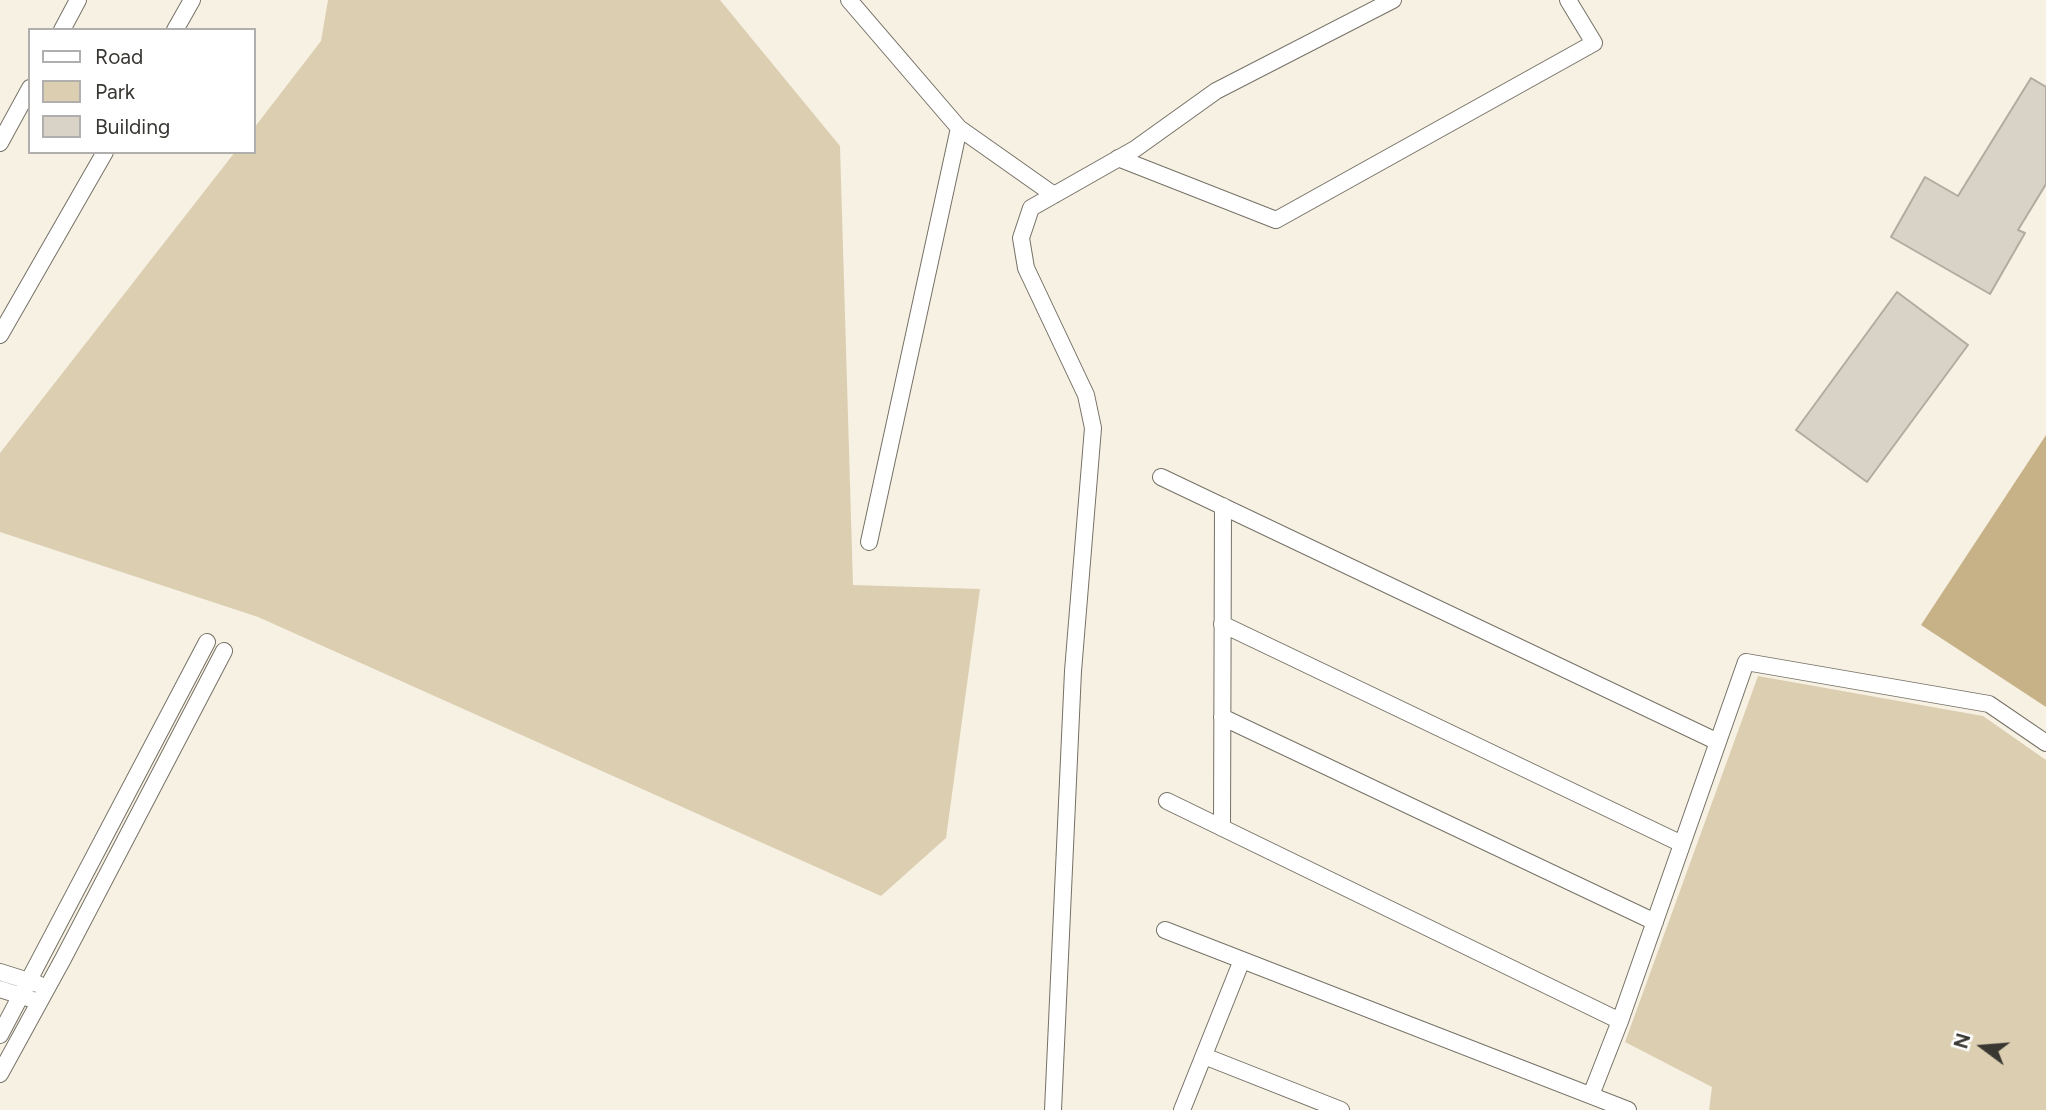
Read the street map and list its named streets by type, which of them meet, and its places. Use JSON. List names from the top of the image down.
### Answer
{
  "legend": ["Road", "Park", "Building"],
  "north": "left"
}
